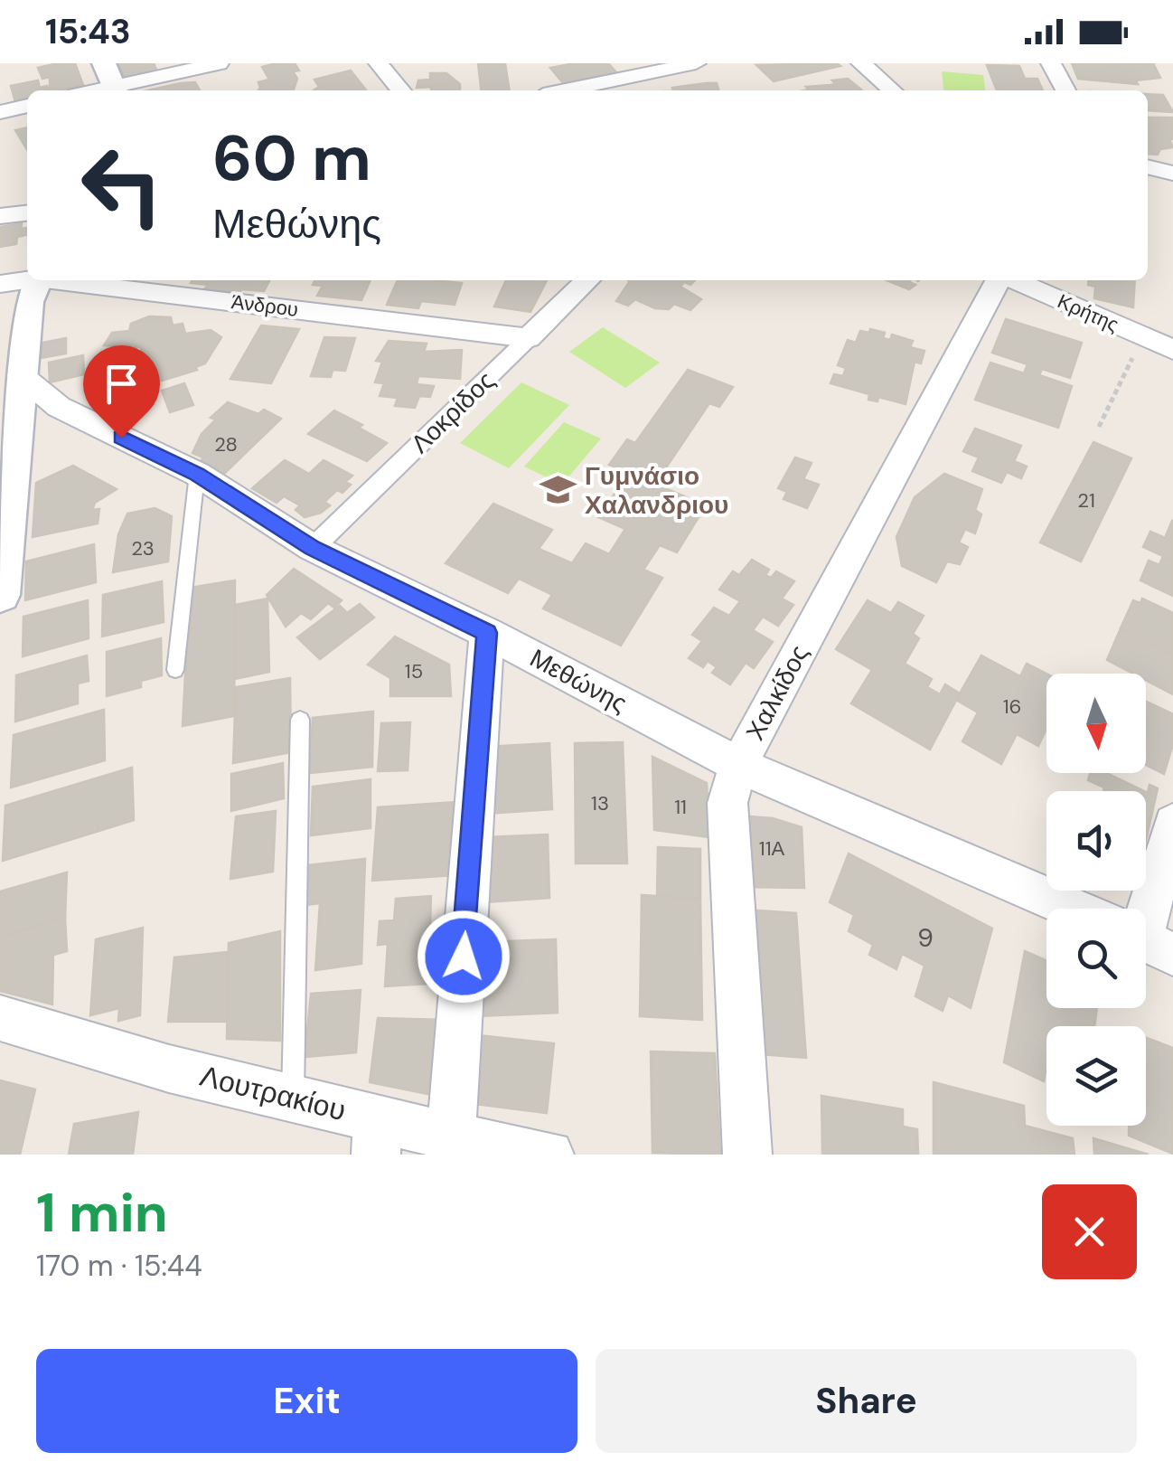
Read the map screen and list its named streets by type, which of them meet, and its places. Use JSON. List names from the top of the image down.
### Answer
{
  "streets": {
    "street": [
      "Άνδρου",
      "Κρήτης",
      "Λοκρίδος",
      "Μεθώνης",
      "Χαλκίδος",
      "Λουτρακίου"
    ]
  },
  "crossings": [
    ["Άνδρου", "Λοκρίδος"],
    ["Λοκρίδος", "Μεθώνης"],
    ["Μεθώνης", "Χαλκίδος"]
  ],
  "places": {
    "school or university": ["Γυμνάσιο Χαλανδριου"]
  },
  "house_numbers": [
    "28",
    "21",
    "23",
    "15",
    "16",
    "13",
    "11",
    "11Α",
    "9"
  ],
  "north": "bottom",
  "page": {
    "status": "15:43",
    "turn": ["60 m", "Μεθώνης"],
    "heading": ["1 min", "170 m · 15:44"],
    "buttons": ["Exit", "Share"]
  }
}
